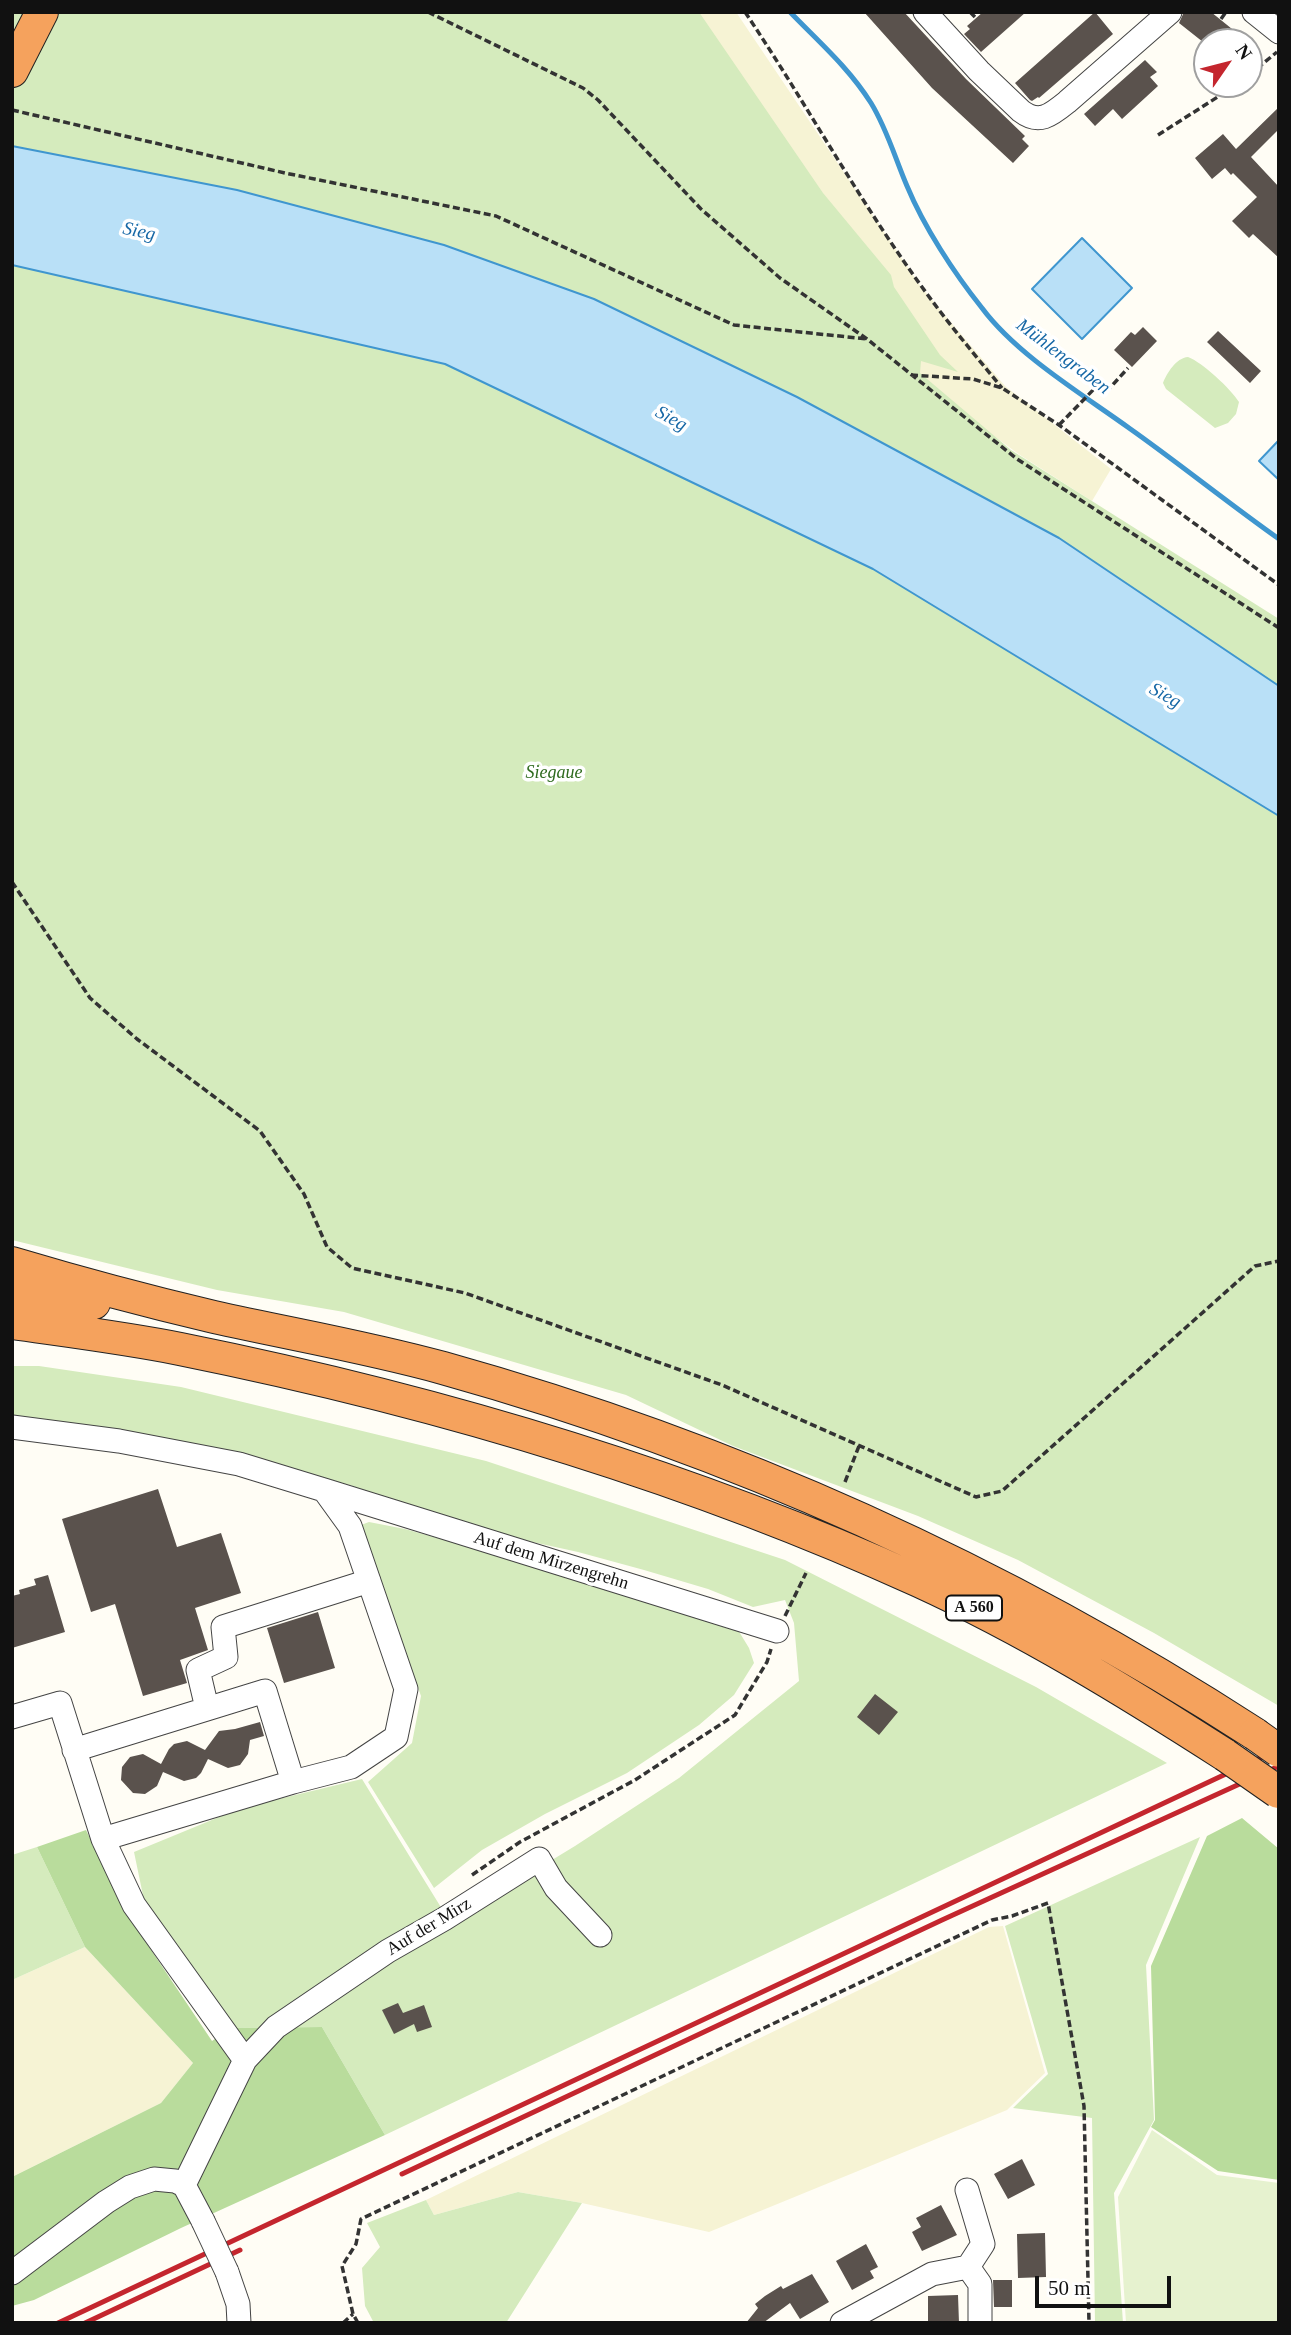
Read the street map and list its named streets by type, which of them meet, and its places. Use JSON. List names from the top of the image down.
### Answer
{
  "streets": {
    "highway": ["A 560"],
    "street": ["Auf dem Mirzengrehn", "Auf der Mirz"]
  },
  "water": ["Sieg", "Mühlengraben"],
  "parks": ["Siegaue"],
  "scale_bar": "50 m",
  "north": "top right"
}
